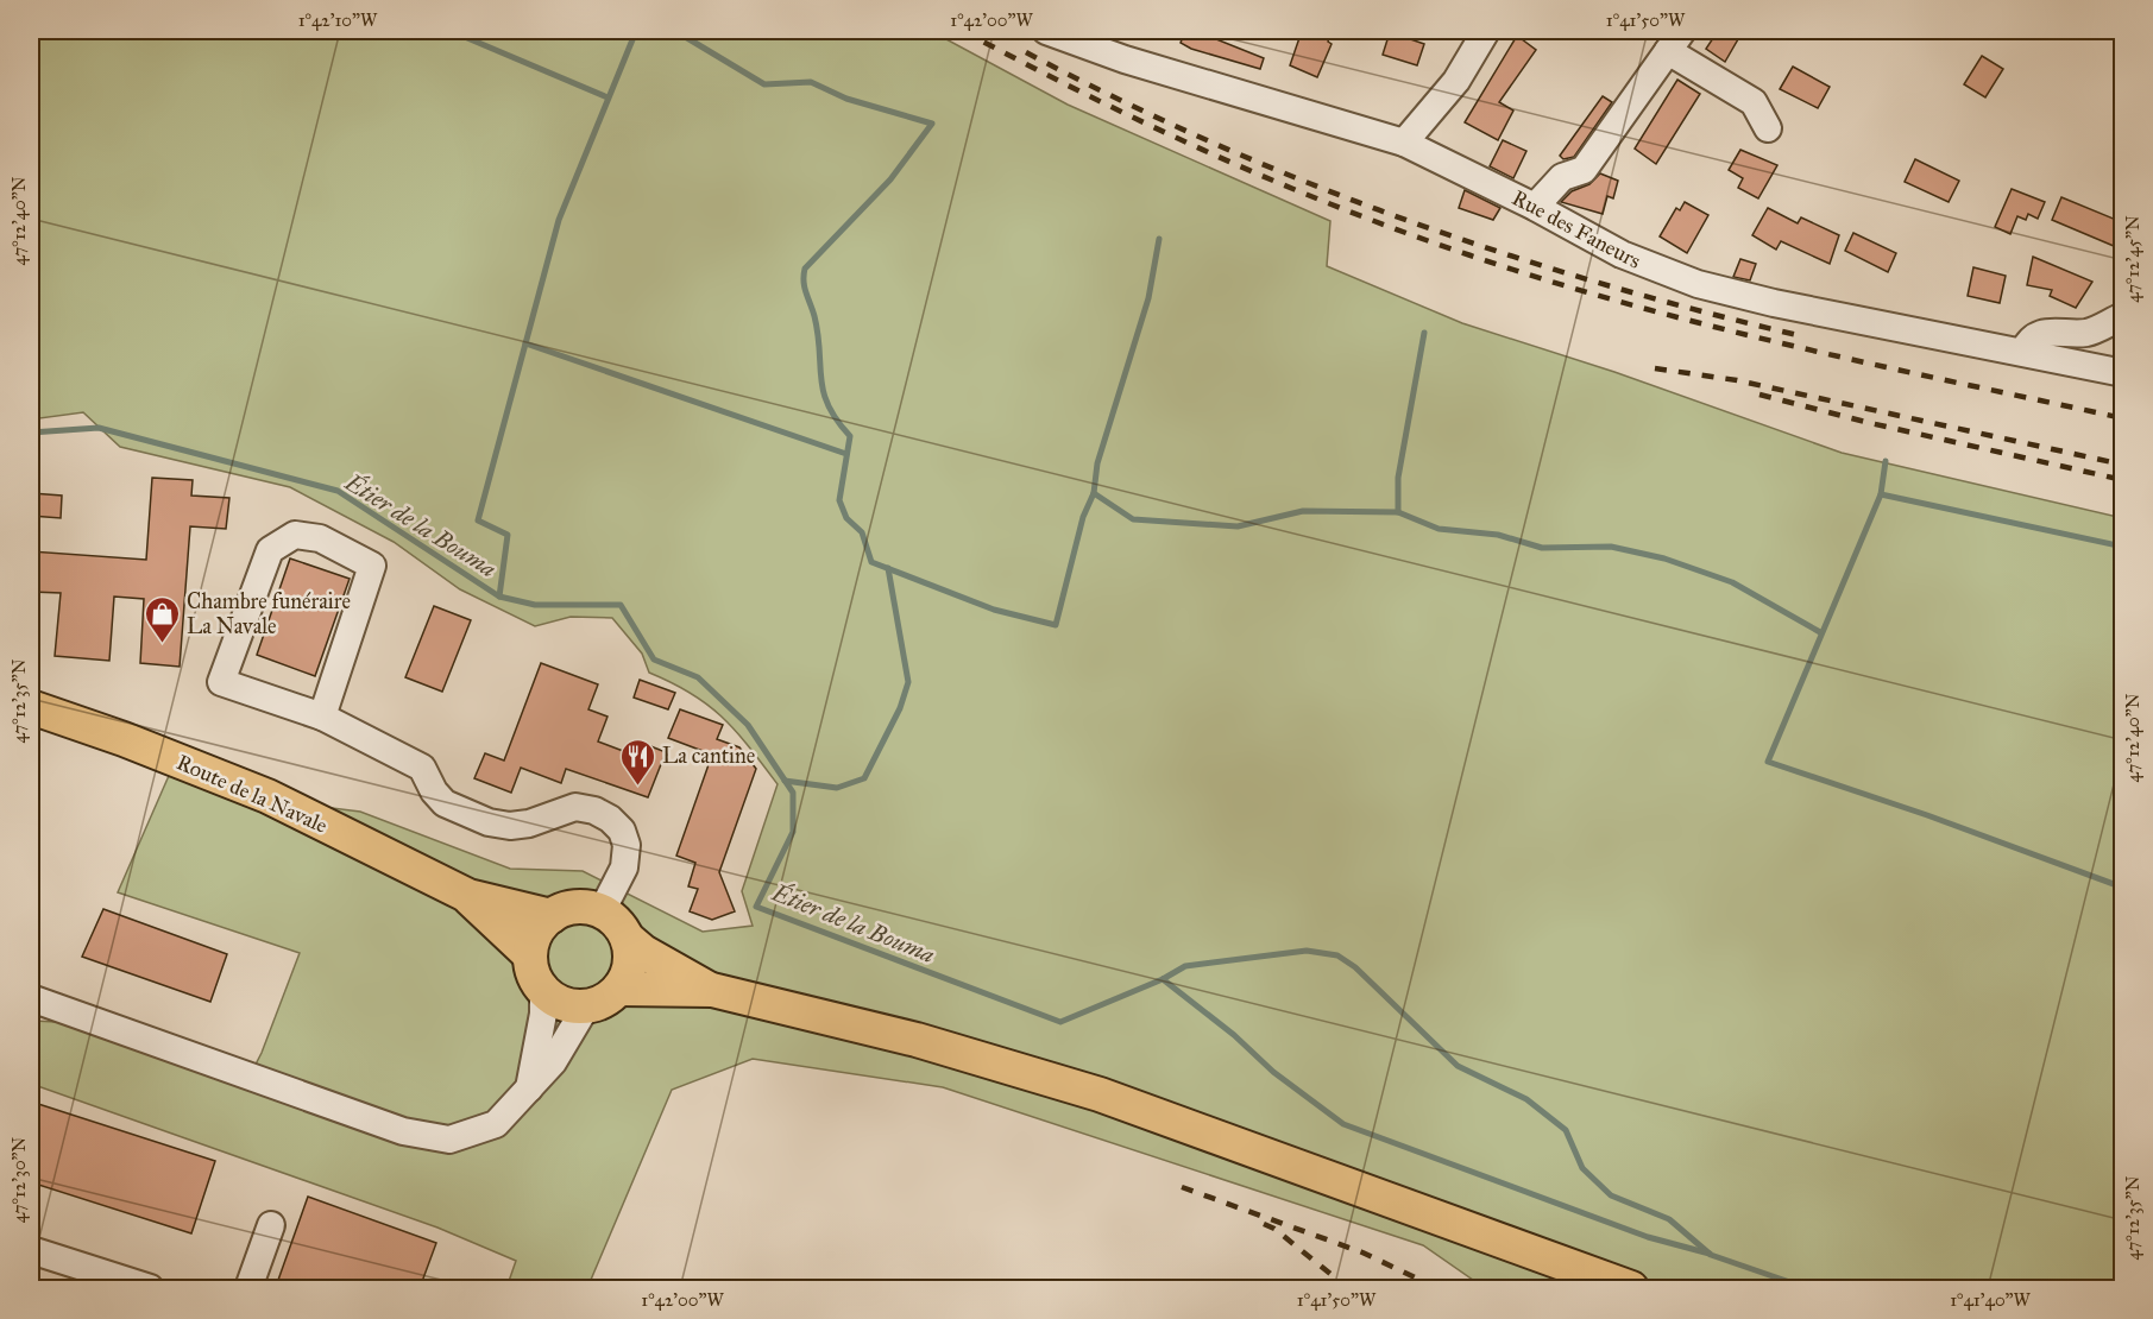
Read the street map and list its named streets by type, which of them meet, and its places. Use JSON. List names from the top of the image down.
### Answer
{
  "streets": {
    "main road": ["Route de la Navale"],
    "street": ["Rue des Faneurs"]
  },
  "water": ["Étier de la Bouma"],
  "places": {
    "shop": ["Chambre funéraire La Navale"],
    "restaurant": ["La cantine"]
  },
  "coordinates": [
    "1°42'10\"W",
    "1°42'00\"W",
    "1°41'50\"W",
    "47°12'40\"N",
    "47°12'45\"N",
    "47°12'35\"N",
    "47°12'30\"N",
    "1°41'40\"W"
  ]
}
